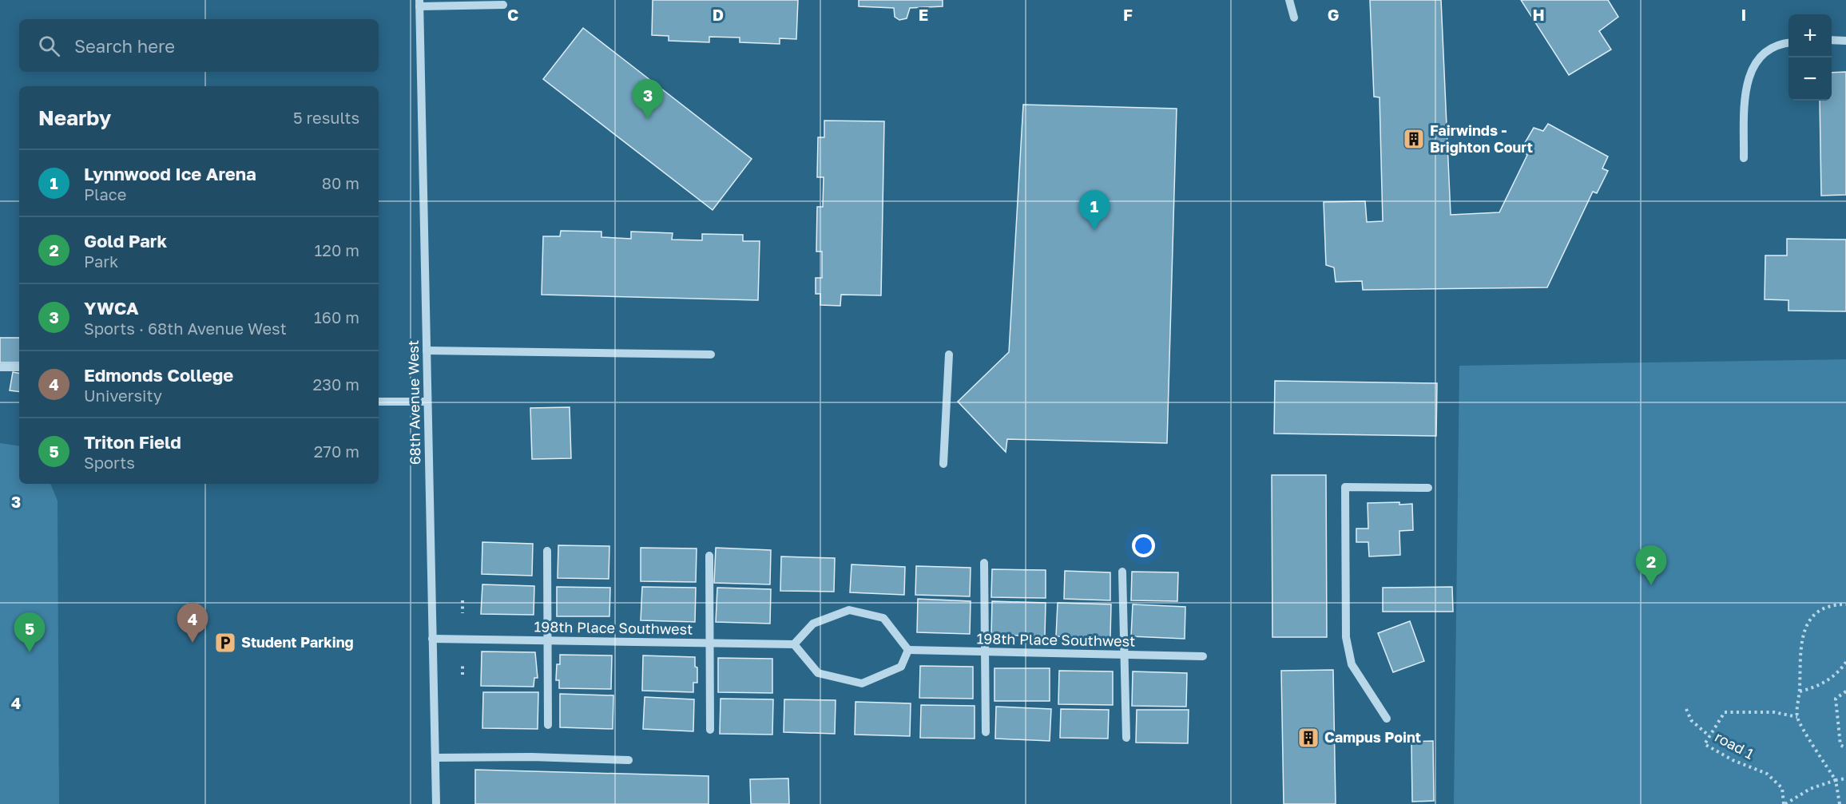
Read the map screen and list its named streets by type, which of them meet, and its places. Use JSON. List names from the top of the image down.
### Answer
{
  "streets": {
    "street": ["68th Avenue West", "198th Place Southwest"],
    "path": ["road 1"]
  },
  "crossings": [
    ["68th Avenue West", "198th Place Southwest"]
  ],
  "places": {
    "building": ["Fairwinds - Brighton Court", "Campus Point"],
    "parking": ["Student Parking"]
  },
  "page": {
    "map_buttons": ["+", "−"],
    "search": "Search here",
    "pins": [
      "3",
      "1",
      "2",
      "4",
      "5"
    ],
    "heading": ["Nearby", "5 results"],
    "list": [
      {
        "mark": "1",
        "name": "Lynnwood Ice Arena",
        "note": "Place",
        "value": "80 m"
      },
      {
        "mark": "2",
        "name": "Gold Park",
        "note": "Park",
        "value": "120 m"
      },
      {
        "mark": "3",
        "name": "YWCA",
        "note": "Sports · 68th Avenue West",
        "value": "160 m"
      },
      {
        "mark": "4",
        "name": "Edmonds College",
        "note": "University",
        "value": "230 m"
      },
      {
        "mark": "5",
        "name": "Triton Field",
        "note": "Sports",
        "value": "270 m"
      }
    ]
  },
  "grid": {
    "columns": [
      "C",
      "D",
      "E",
      "F",
      "G",
      "H",
      "I"
    ],
    "rows": ["3", "4"]
  }
}
